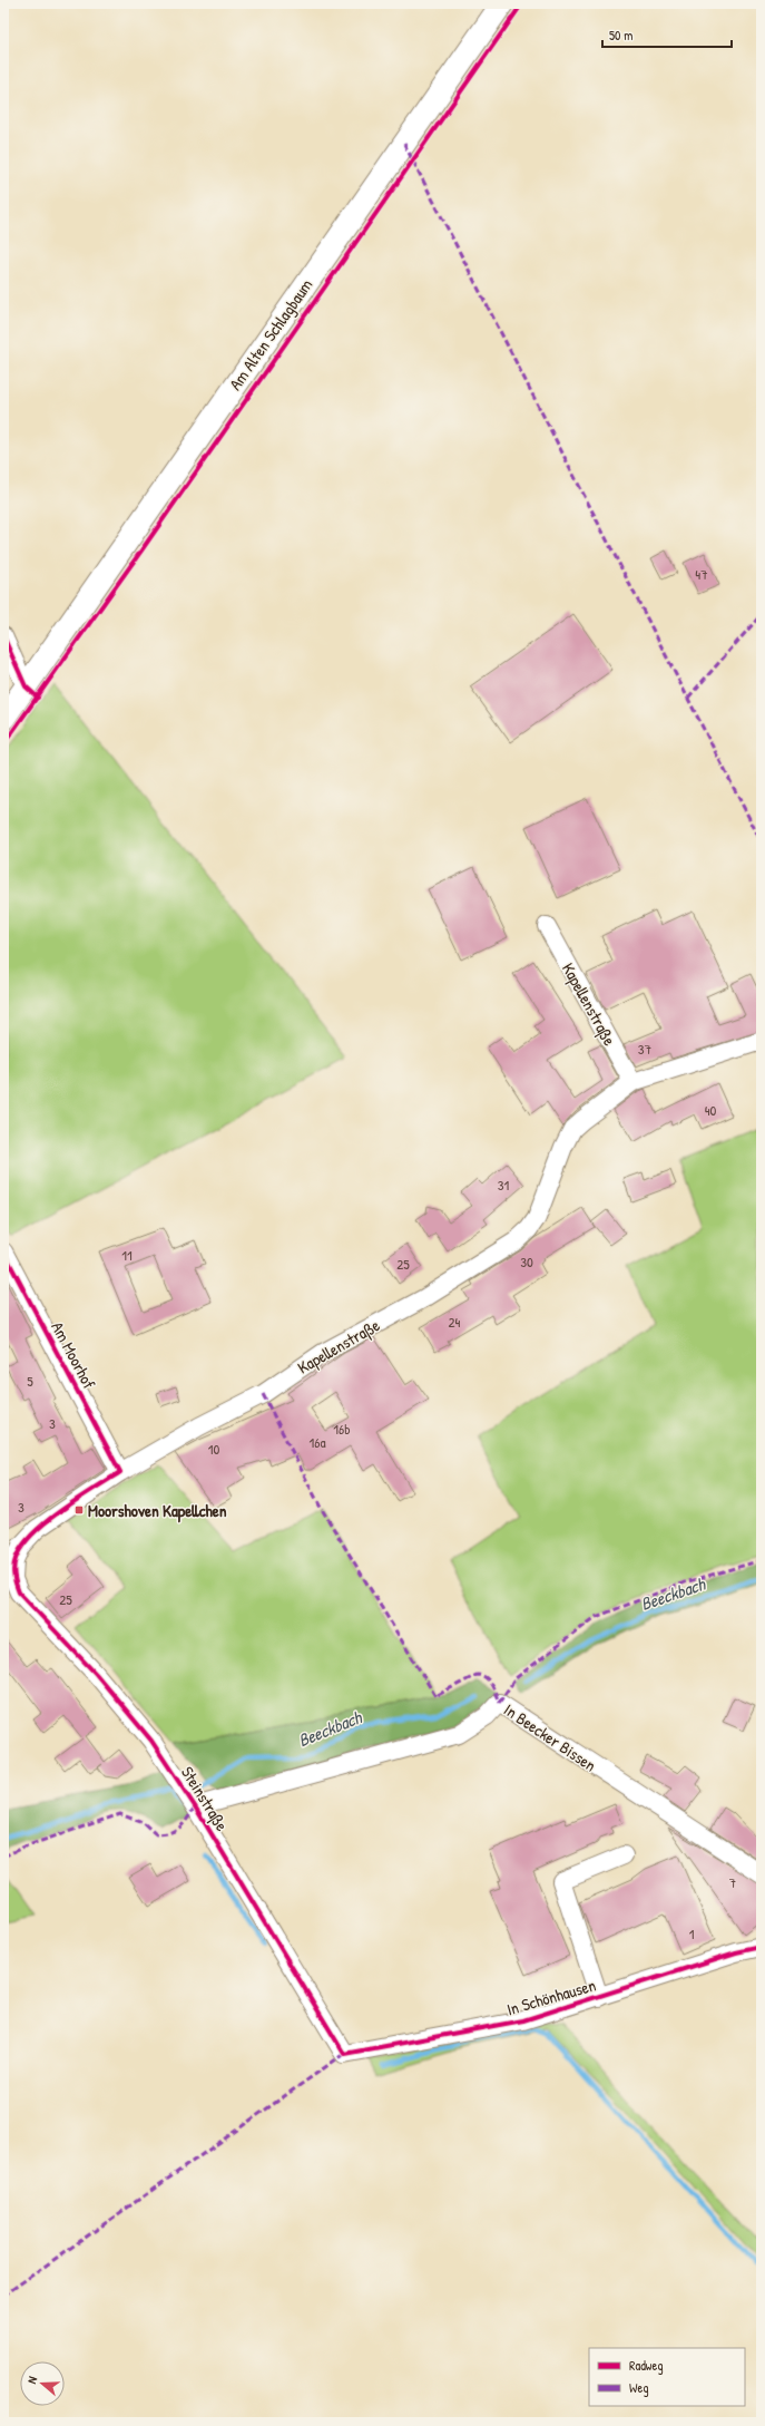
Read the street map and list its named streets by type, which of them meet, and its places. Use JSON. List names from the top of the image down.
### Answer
{
  "streets": {
    "main road": ["Am Alten Schlagbaum"],
    "street": [
      "Kapellenstraße",
      "Am Moorhof",
      "In Beecker Bissen",
      "Steinstraße",
      "In Schönhausen"
    ]
  },
  "crossings": [
    ["Kapellenstraße", "Am Moorhof"],
    ["Kapellenstraße", "Steinstraße"],
    ["In Beecker Bissen", "Steinstraße"],
    ["Steinstraße", "In Schönhausen"]
  ],
  "water": ["Beeckbach"],
  "places": {
    "transit": ["Moorshoven Kapellchen"]
  },
  "house_numbers": [
    "47",
    "37",
    "40",
    "31",
    "11",
    "30",
    "25",
    "24",
    "5",
    "3",
    "16b",
    "16a",
    "10",
    "3",
    "25",
    "7",
    "1"
  ],
  "legend": ["Radweg", "Weg"],
  "scale_bar": "50 m",
  "north": "left"
}
